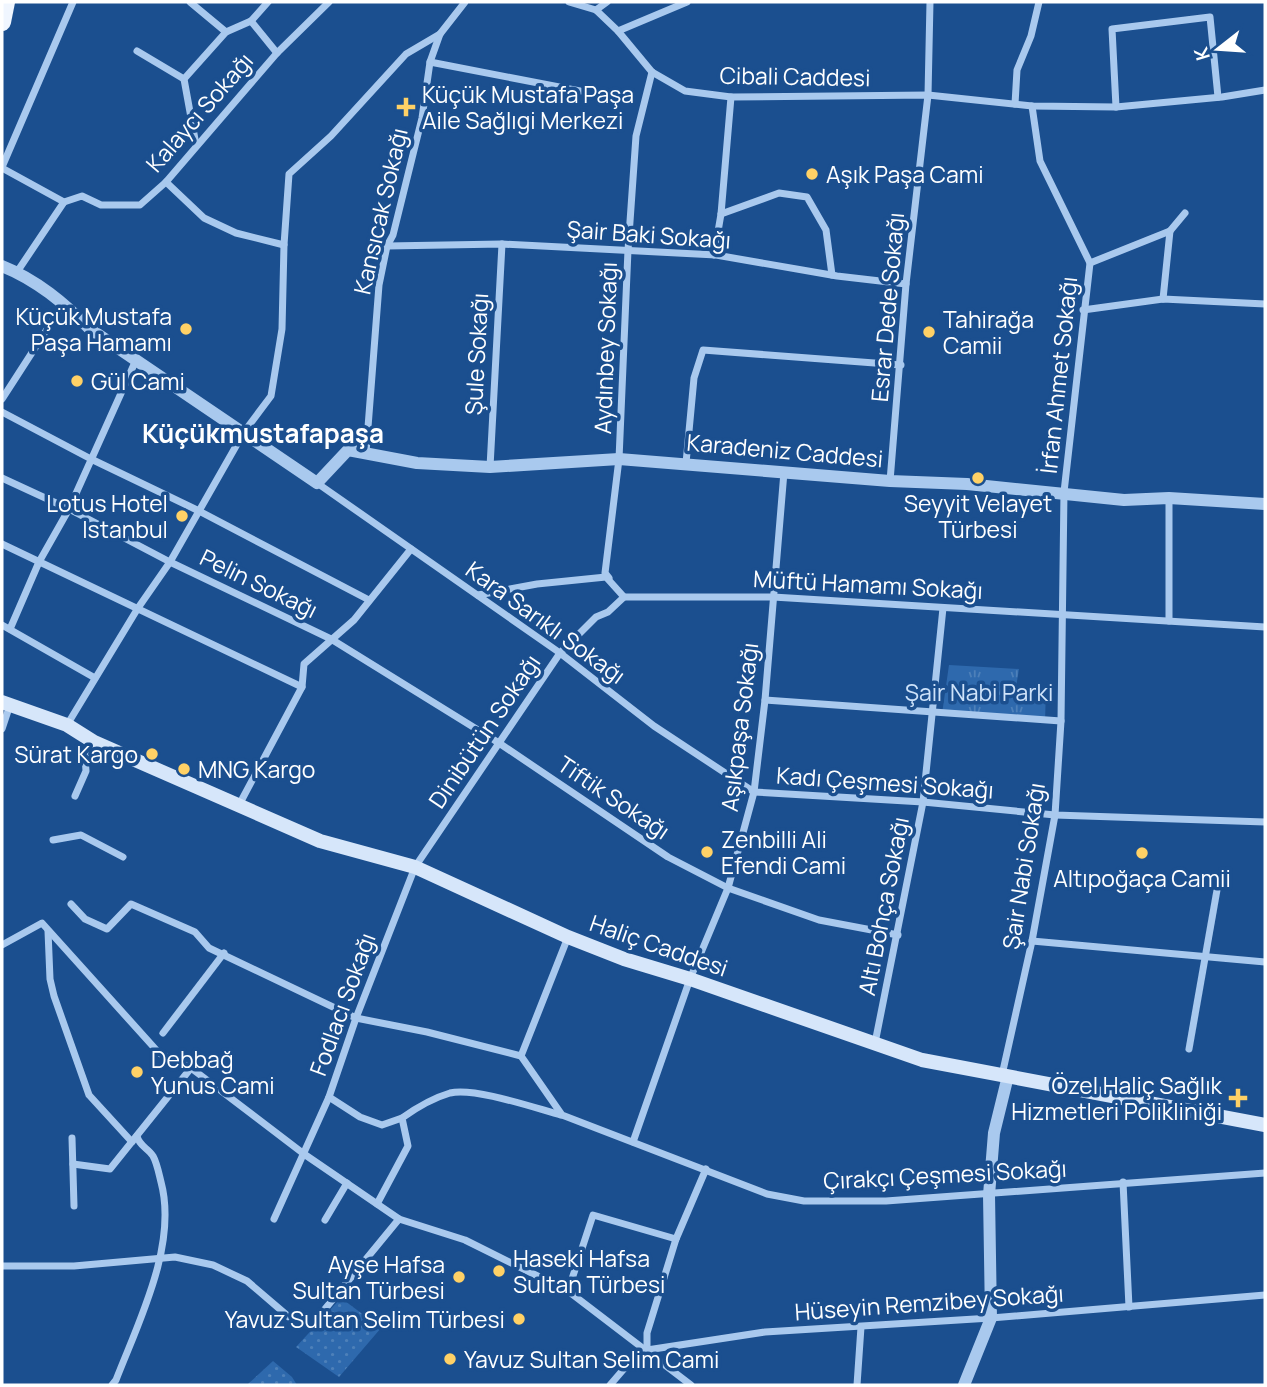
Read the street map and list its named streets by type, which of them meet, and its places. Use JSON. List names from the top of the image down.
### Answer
{
  "streets": {
    "main road": ["Haliç Caddesi"],
    "street": [
      "Cibali Caddesi",
      "Kalaycı Sokağı",
      "Kansıcak Sokağı",
      "Şair Baki Sokağı",
      "Esrar Dede Sokağı",
      "Aydınbey Sokağı",
      "Şule Sokağı",
      "İrfan Ahmet Sokağı",
      "Karadeniz Caddesi",
      "Pelin Sokağı",
      "Müftü Hamamı Sokağı",
      "Kara Sarıklı Sokağı",
      "Aşıkpaşa Sokağı",
      "Dinibütün Sokağı",
      "Kadı Çeşmesi Sokağı",
      "Tiftik Sokağı",
      "Şair Nabi Sokağı",
      "Altı Bohça Sokağı",
      "Fodlacı Sokağı",
      "Çırakçı Çeşmesi Sokağı",
      "Hüseyin Remzibey Sokağı"
    ]
  },
  "crossings": [
    ["Cibali Caddesi", "Esrar Dede Sokağı"],
    ["Cibali Caddesi", "Aydınbey Sokağı"],
    ["Cibali Caddesi", "İrfan Ahmet Sokağı"],
    ["Kansıcak Sokağı", "Şair Baki Sokağı"],
    ["Kansıcak Sokağı", "Karadeniz Caddesi"],
    ["Şair Baki Sokağı", "Esrar Dede Sokağı"],
    ["Şair Baki Sokağı", "Aydınbey Sokağı"],
    ["Şair Baki Sokağı", "Şule Sokağı"],
    ["Esrar Dede Sokağı", "Karadeniz Caddesi"],
    ["Aydınbey Sokağı", "Karadeniz Caddesi"],
    ["Aydınbey Sokağı", "Müftü Hamamı Sokağı"],
    ["Aydınbey Sokağı", "Dinibütün Sokağı"],
    ["Şule Sokağı", "Karadeniz Caddesi"],
    ["İrfan Ahmet Sokağı", "Karadeniz Caddesi"],
    ["İrfan Ahmet Sokağı", "Şair Nabi Sokağı"],
    ["Karadeniz Caddesi", "Kara Sarıklı Sokağı"],
    ["Karadeniz Caddesi", "Aşıkpaşa Sokağı"],
    ["Karadeniz Caddesi", "Şair Nabi Sokağı"],
    ["Pelin Sokağı", "Tiftik Sokağı"],
    ["Müftü Hamamı Sokağı", "Aşıkpaşa Sokağı"],
    ["Müftü Hamamı Sokağı", "Dinibütün Sokağı"],
    ["Müftü Hamamı Sokağı", "Şair Nabi Sokağı"],
    ["Müftü Hamamı Sokağı", "Altı Bohça Sokağı"],
    ["Kara Sarıklı Sokağı", "Aşıkpaşa Sokağı"],
    ["Kara Sarıklı Sokağı", "Dinibütün Sokağı"],
    ["Kara Sarıklı Sokağı", "Kadı Çeşmesi Sokağı"],
    ["Aşıkpaşa Sokağı", "Kadı Çeşmesi Sokağı"],
    ["Aşıkpaşa Sokağı", "Tiftik Sokağı"],
    ["Aşıkpaşa Sokağı", "Haliç Caddesi"],
    ["Aşıkpaşa Sokağı", "Çırakçı Çeşmesi Sokağı"],
    ["Dinibütün Sokağı", "Tiftik Sokağı"],
    ["Dinibütün Sokağı", "Haliç Caddesi"],
    ["Dinibütün Sokağı", "Fodlacı Sokağı"],
    ["Kadı Çeşmesi Sokağı", "Şair Nabi Sokağı"],
    ["Kadı Çeşmesi Sokağı", "Altı Bohça Sokağı"],
    ["Tiftik Sokağı", "Altı Bohça Sokağı"],
    ["Şair Nabi Sokağı", "Haliç Caddesi"],
    ["Altı Bohça Sokağı", "Haliç Caddesi"],
    ["Haliç Caddesi", "Fodlacı Sokağı"]
  ],
  "districts": ["Küçükmustafapaşa"],
  "parks": ["Şair Nabi Parki"],
  "places": {
    "health": ["Küçük Mustafa Paşa Aile Sağlıgi Merkezi", "Özel Haliç Sağlık Hizmetleri Polikliniği"],
    "other": [
      "Aşık Paşa Cami",
      "Küçük Mustafa Paşa Hamamı",
      "Tahirağa Camii",
      "Gül Cami",
      "Seyyit Velayet Türbesi",
      "Lotus Hotel Istanbul",
      "Sürat Kargo",
      "MNG Kargo",
      "Zenbilli Ali Efendi Cami",
      "Altıpoğaça Camii",
      "Debbağ Yunus Cami",
      "Haseki Hafsa Sultan Türbesi",
      "Ayşe Hafsa Sultan Türbesi",
      "Yavuz Sultan Selim Türbesi",
      "Yavuz Sultan Selim Cami"
    ]
  },
  "north": "left"
}
